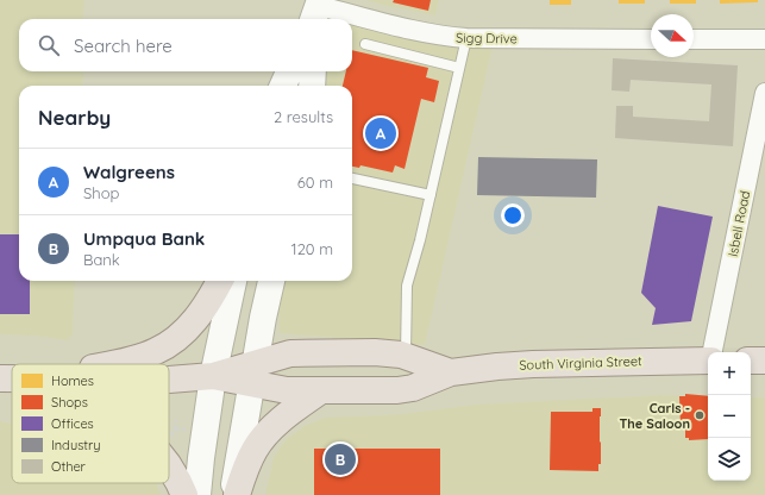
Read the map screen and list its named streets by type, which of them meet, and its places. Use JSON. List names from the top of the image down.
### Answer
{
  "streets": {
    "main road": ["South Virginia Street"],
    "street": ["Sigg Drive", "Isbell Road"]
  },
  "places": ["Carls - The Saloon"],
  "legend": [
    "Homes",
    "Shops",
    "Offices",
    "Industry",
    "Other"
  ],
  "north": "right",
  "page": {
    "search": "Search here",
    "heading": ["Nearby", "2 results"],
    "pins": ["A", "B"],
    "list": [
      {
        "mark": "A",
        "name": "Walgreens",
        "note": "Shop",
        "value": "60 m"
      },
      {
        "mark": "B",
        "name": "Umpqua Bank",
        "note": "Bank",
        "value": "120 m"
      }
    ],
    "map_buttons": ["+", "−"]
  }
}
